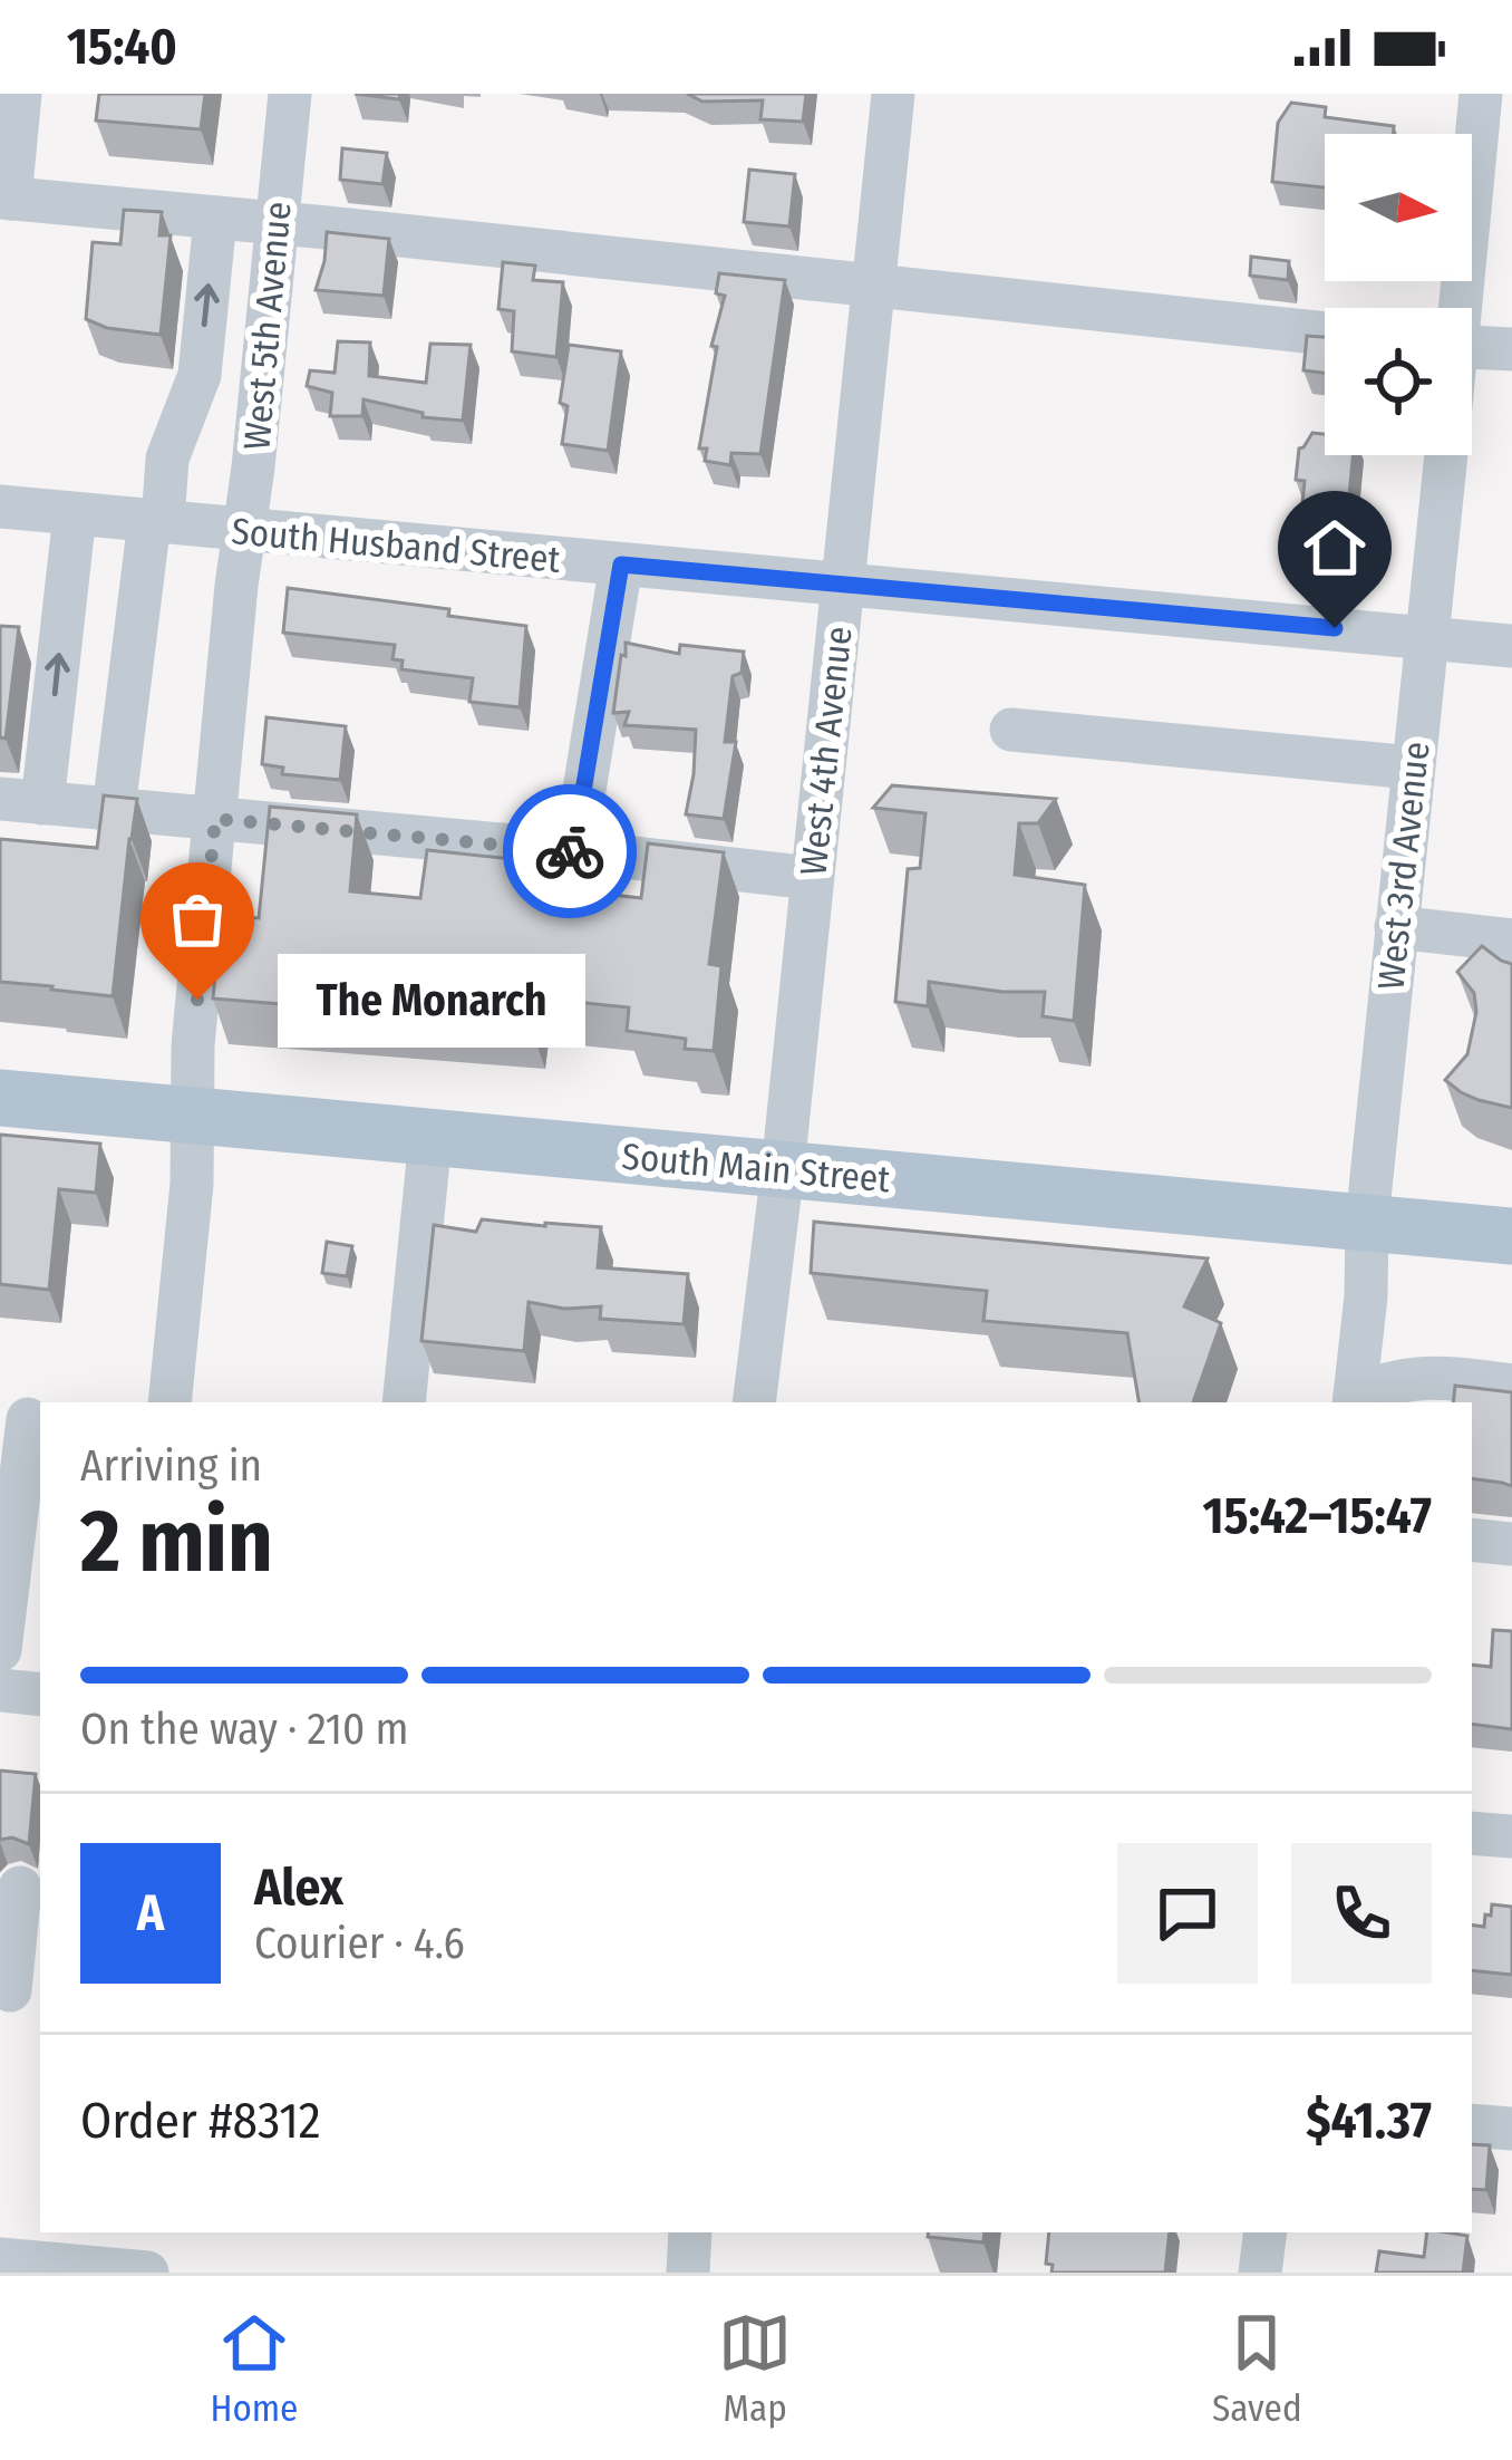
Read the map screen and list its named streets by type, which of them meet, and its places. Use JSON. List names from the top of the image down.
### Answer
{
  "streets": {
    "main road": ["South Main Street"],
    "street": [
      "West 5th Avenue",
      "South Husband Street",
      "West 4th Avenue",
      "West 3rd Avenue"
    ]
  },
  "crossings": [
    ["West 5th Avenue", "South Husband Street"],
    ["West 5th Avenue", "South Main Street"],
    ["South Husband Street", "West 4th Avenue"],
    ["South Husband Street", "West 3rd Avenue"],
    ["West 4th Avenue", "South Main Street"],
    ["West 3rd Avenue", "South Main Street"]
  ],
  "places": ["The Monarch"],
  "north": "right",
  "page": {
    "status": "15:40",
    "bubble": "The Monarch",
    "heading": ["2 min", "Arriving in", "15:42–15:47"],
    "panel": [
      "Alex",
      "Courier · 4.6",
      "Order #8312",
      "$41.37"
    ],
    "bar": "On the way · 210 m",
    "round": "A",
    "tabs": ["Home", "Map", "Saved"]
  }
}
